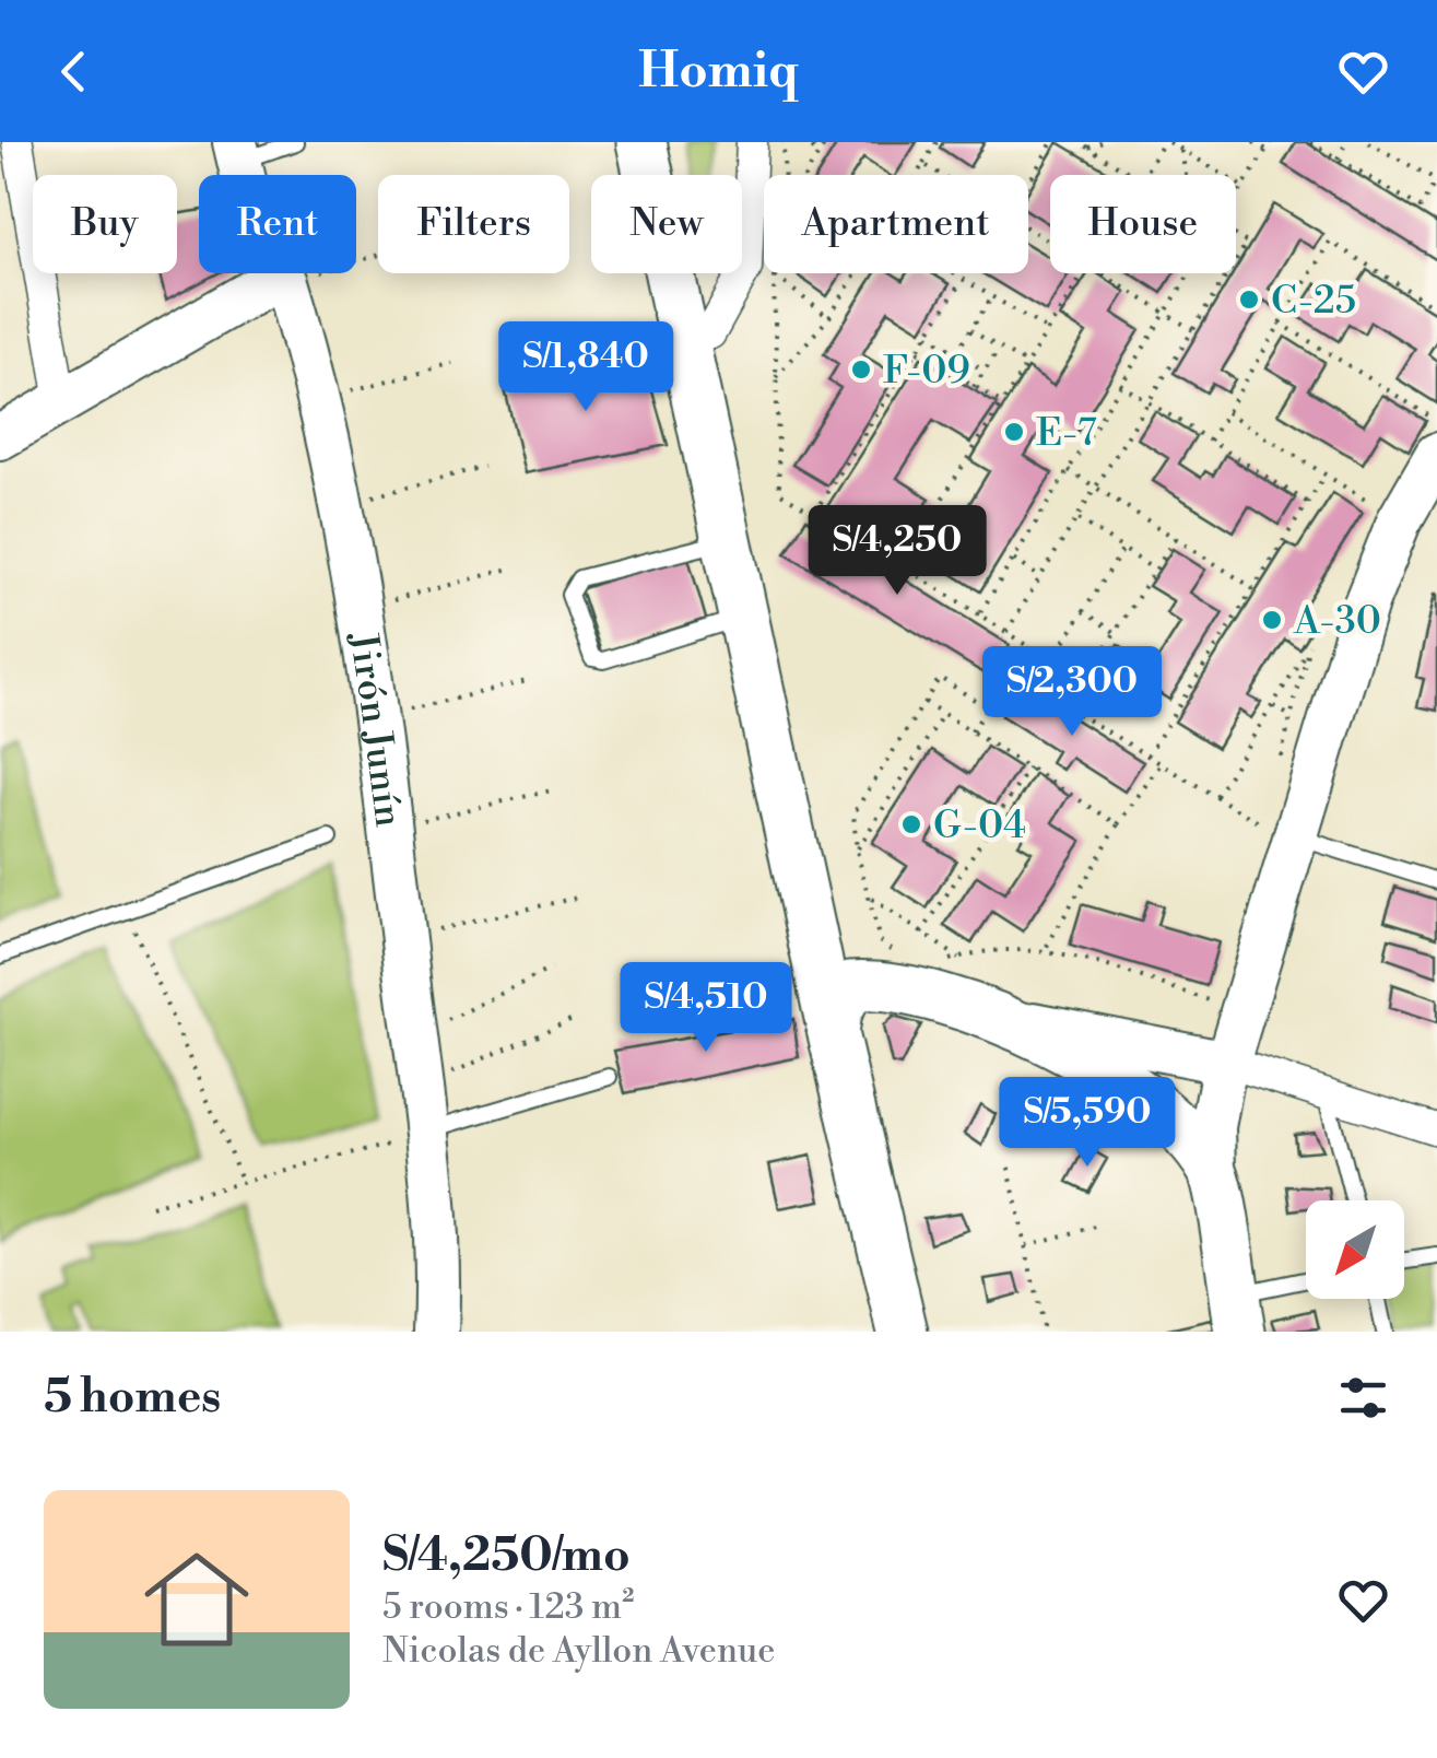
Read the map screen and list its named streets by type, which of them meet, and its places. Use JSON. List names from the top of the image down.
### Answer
{
  "streets": {
    "street": ["Jirón Junín"]
  },
  "places": [
    "C-25",
    "F-09",
    "E-7",
    "A-30",
    "G-04"
  ],
  "north": "bottom left",
  "page": {
    "header": "Homiq",
    "chip": [
      "Buy",
      "Rent",
      "Filters",
      "New",
      "Apartment",
      "House"
    ],
    "price": [
      "S/1,840",
      "S/4,250",
      "S/2,300",
      "S/4,510",
      "S/5,590"
    ],
    "heading": "5 homes",
    "list": [
      {
        "name": "S/4,250/mo",
        "note": "5 rooms · 123 m² · Nicolas de Ayllon Avenue"
      }
    ]
  }
}
